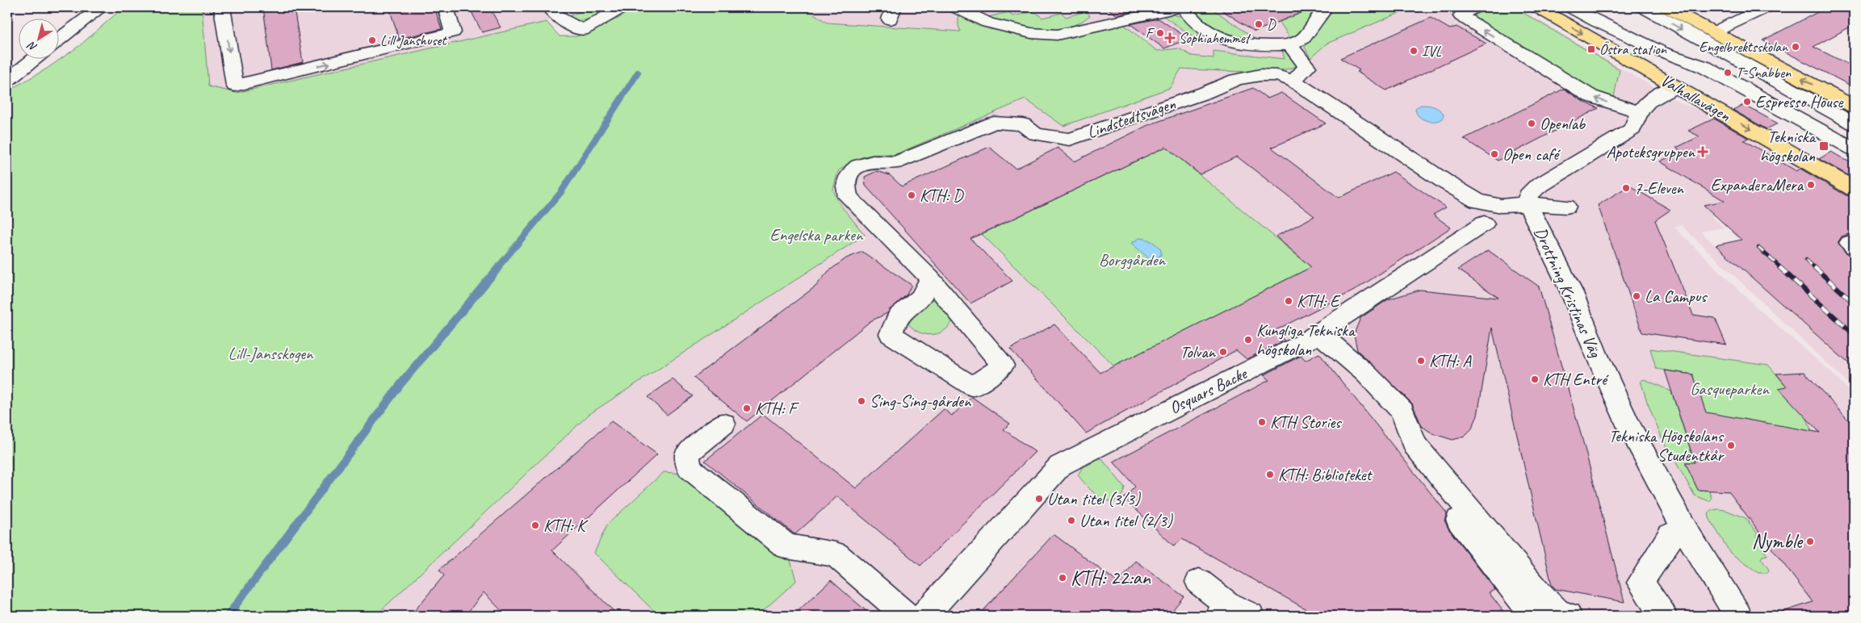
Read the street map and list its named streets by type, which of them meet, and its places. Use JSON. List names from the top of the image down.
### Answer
{
  "streets": {
    "main road": ["Valhallavägen"],
    "street": ["Lindstedtsvägen", "Drottning Kristinas Väg", "Osquars Backe"]
  },
  "crossings": [
    ["Lindstedtsvägen", "Drottning Kristinas Väg"],
    ["Lindstedtsvägen", "Osquars Backe"]
  ],
  "parks": [
    "Engelska parken",
    "Borggården",
    "Lill-Jansskogen",
    "Gasqueparken"
  ],
  "places": {
    "other": [
      "D",
      "F",
      "Lill Janshuset",
      "Engelbrektsskolan",
      "IVL",
      "T-Snabben",
      "Espresso House",
      "Openlab",
      "Open café",
      "ExpanderaMera",
      "7-Eleven",
      "KTH: D",
      "La Campus",
      "KTH: E",
      "Kungliga Tekniska högskolan",
      "Tolvan",
      "KTH: A",
      "KTH Entré",
      "Sing-Sing-gården",
      "KTH: F",
      "KTH Stories",
      "Tekniska Högskolans Studentkår",
      "KTH: Biblioteket",
      "Utan titel (3/3)",
      "Utan titel (2/3)",
      "KTH: K",
      "Nymble",
      "KTH: 22:an"
    ],
    "health": ["Sophiahemmet", "Apoteksgruppen"],
    "transit": ["Östra station", "Tekniska högskolan"]
  },
  "north": "bottom left"
}
